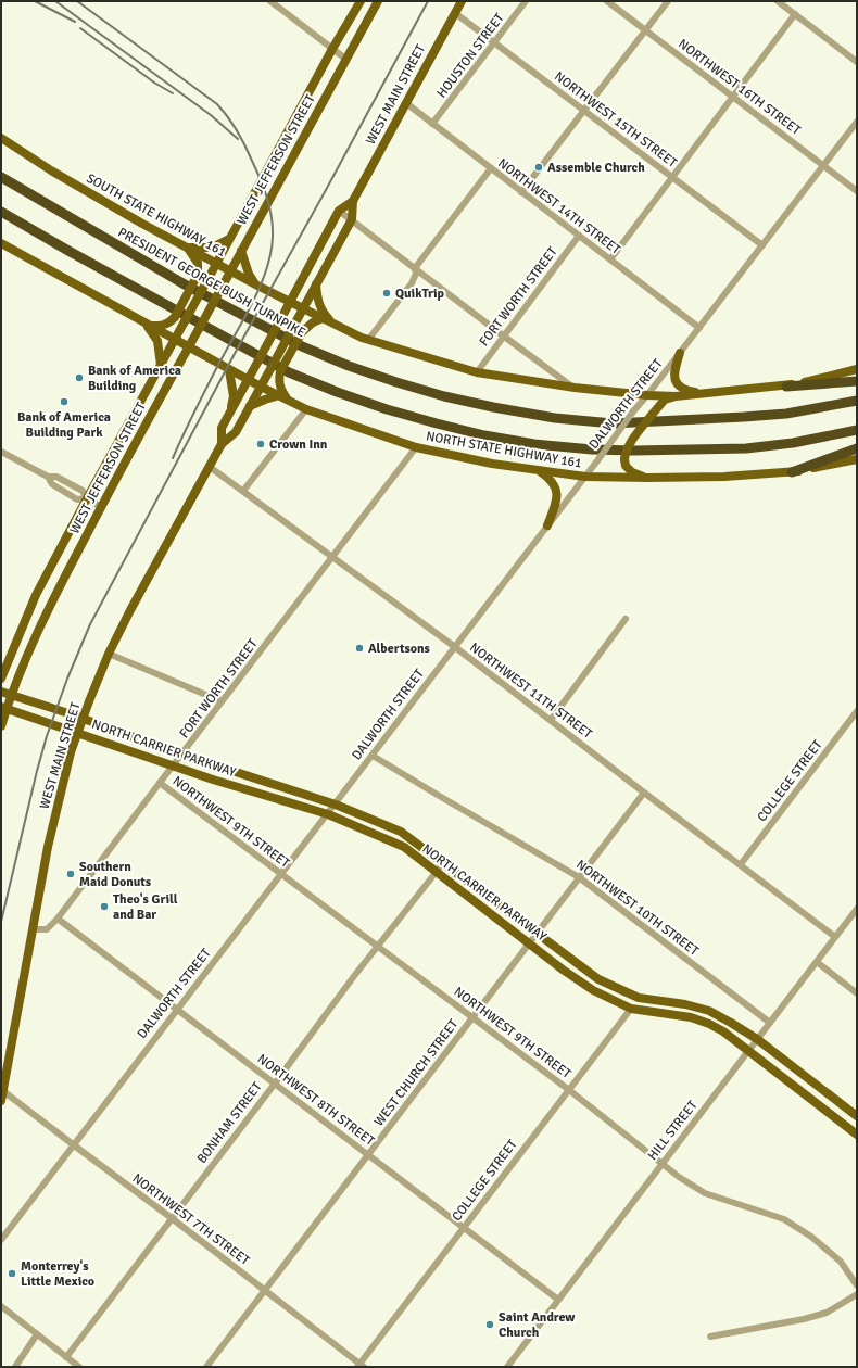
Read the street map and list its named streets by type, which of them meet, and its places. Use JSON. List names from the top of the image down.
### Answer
{
  "streets": {
    "highway": ["PRESIDENT GEORGE BUSH TURNPIKE"],
    "main road": [
      "WEST MAIN STREET",
      "WEST JEFFERSON STREET",
      "SOUTH STATE HIGHWAY 161",
      "NORTH STATE HIGHWAY 161",
      "NORTH CARRIER PARKWAY"
    ],
    "street": [
      "HOUSTON STREET",
      "NORTHWEST 16TH STREET",
      "NORTHWEST 15TH STREET",
      "NORTHWEST 14TH STREET",
      "FORT WORTH STREET",
      "DALWORTH STREET",
      "NORTHWEST 11TH STREET",
      "COLLEGE STREET",
      "NORTHWEST 9TH STREET",
      "NORTHWEST 10TH STREET",
      "WEST CHURCH STREET",
      "NORTHWEST 8TH STREET",
      "BONHAM STREET",
      "HILL STREET",
      "NORTHWEST 7TH STREET"
    ]
  },
  "crossings": [
    ["HOUSTON STREET", "NORTHWEST 15TH STREET"],
    ["HOUSTON STREET", "NORTHWEST 14TH STREET"],
    ["NORTHWEST 16TH STREET", "DALWORTH STREET"],
    ["WEST MAIN STREET", "NORTHWEST 15TH STREET"],
    ["WEST MAIN STREET", "NORTHWEST 14TH STREET"],
    ["WEST MAIN STREET", "SOUTH STATE HIGHWAY 161"],
    ["WEST MAIN STREET", "FORT WORTH STREET"],
    ["WEST MAIN STREET", "NORTH STATE HIGHWAY 161"],
    ["WEST MAIN STREET", "NORTHWEST 11TH STREET"],
    ["WEST MAIN STREET", "NORTHWEST 7TH STREET"],
    ["NORTHWEST 15TH STREET", "DALWORTH STREET"],
    ["WEST JEFFERSON STREET", "SOUTH STATE HIGHWAY 161"],
    ["WEST JEFFERSON STREET", "NORTH CARRIER PARKWAY"],
    ["NORTHWEST 14TH STREET", "FORT WORTH STREET"],
    ["NORTHWEST 14TH STREET", "DALWORTH STREET"],
    ["FORT WORTH STREET", "NORTH STATE HIGHWAY 161"],
    ["FORT WORTH STREET", "NORTHWEST 11TH STREET"],
    ["FORT WORTH STREET", "NORTH CARRIER PARKWAY"],
    ["FORT WORTH STREET", "NORTHWEST 9TH STREET"],
    ["FORT WORTH STREET", "NORTHWEST 8TH STREET"],
    ["DALWORTH STREET", "NORTH STATE HIGHWAY 161"],
    ["DALWORTH STREET", "NORTHWEST 11TH STREET"],
    ["DALWORTH STREET", "NORTH CARRIER PARKWAY"],
    ["DALWORTH STREET", "NORTHWEST 9TH STREET"],
    ["DALWORTH STREET", "NORTHWEST 10TH STREET"],
    ["DALWORTH STREET", "NORTHWEST 8TH STREET"],
    ["DALWORTH STREET", "NORTHWEST 7TH STREET"],
    ["NORTHWEST 11TH STREET", "COLLEGE STREET"],
    ["NORTHWEST 11TH STREET", "WEST CHURCH STREET"],
    ["NORTHWEST 11TH STREET", "HILL STREET"],
    ["NORTH CARRIER PARKWAY", "COLLEGE STREET"],
    ["NORTH CARRIER PARKWAY", "WEST CHURCH STREET"],
    ["NORTH CARRIER PARKWAY", "BONHAM STREET"],
    ["NORTH CARRIER PARKWAY", "HILL STREET"],
    ["COLLEGE STREET", "NORTHWEST 9TH STREET"],
    ["COLLEGE STREET", "NORTHWEST 8TH STREET"],
    ["COLLEGE STREET", "NORTHWEST 7TH STREET"],
    ["NORTHWEST 9TH STREET", "WEST CHURCH STREET"],
    ["NORTHWEST 9TH STREET", "BONHAM STREET"],
    ["NORTHWEST 9TH STREET", "HILL STREET"],
    ["NORTHWEST 10TH STREET", "WEST CHURCH STREET"],
    ["NORTHWEST 10TH STREET", "HILL STREET"],
    ["WEST CHURCH STREET", "NORTHWEST 8TH STREET"],
    ["WEST CHURCH STREET", "NORTHWEST 7TH STREET"],
    ["NORTHWEST 8TH STREET", "BONHAM STREET"],
    ["NORTHWEST 8TH STREET", "HILL STREET"],
    ["BONHAM STREET", "NORTHWEST 7TH STREET"]
  ],
  "places": [
    "Assemble Church",
    "QuikTrip",
    "Bank of America Building",
    "Bank of America Building Park",
    "Crown Inn",
    "Albertsons",
    "Southern Maid Donuts",
    "Theo's Grill and Bar",
    "Monterrey's Little Mexico",
    "Saint Andrew Church"
  ]
}
